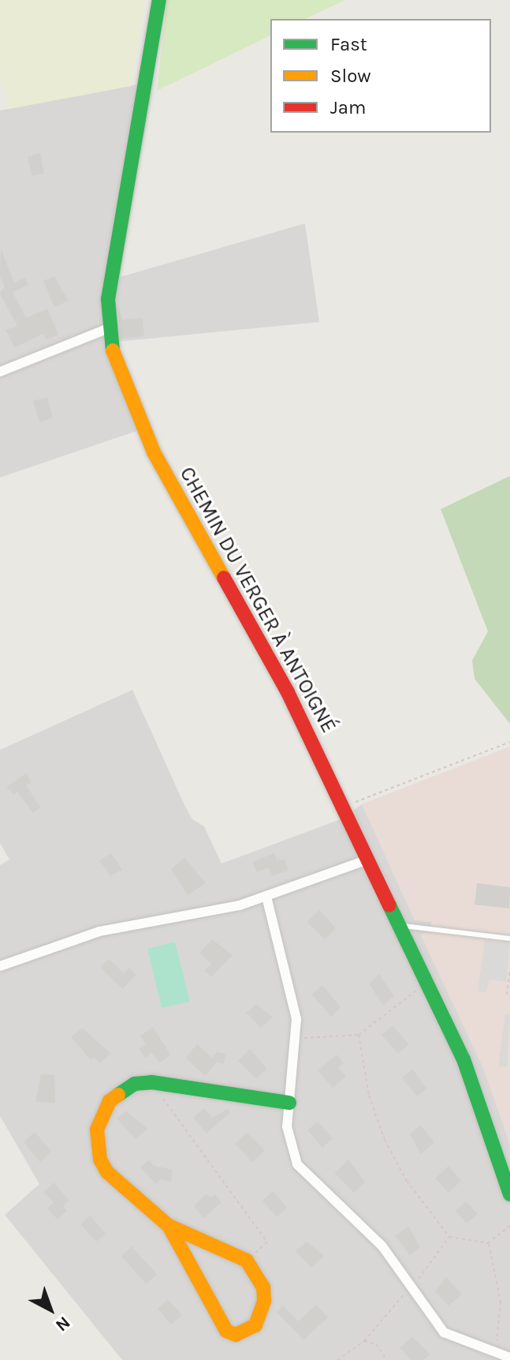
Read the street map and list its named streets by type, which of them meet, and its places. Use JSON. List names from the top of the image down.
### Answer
{
  "streets": {
    "street": ["CHEMIN DU VERGER À ANTOIGNÉ"]
  },
  "legend": ["Fast", "Slow", "Jam"],
  "north": "bottom right"
}
